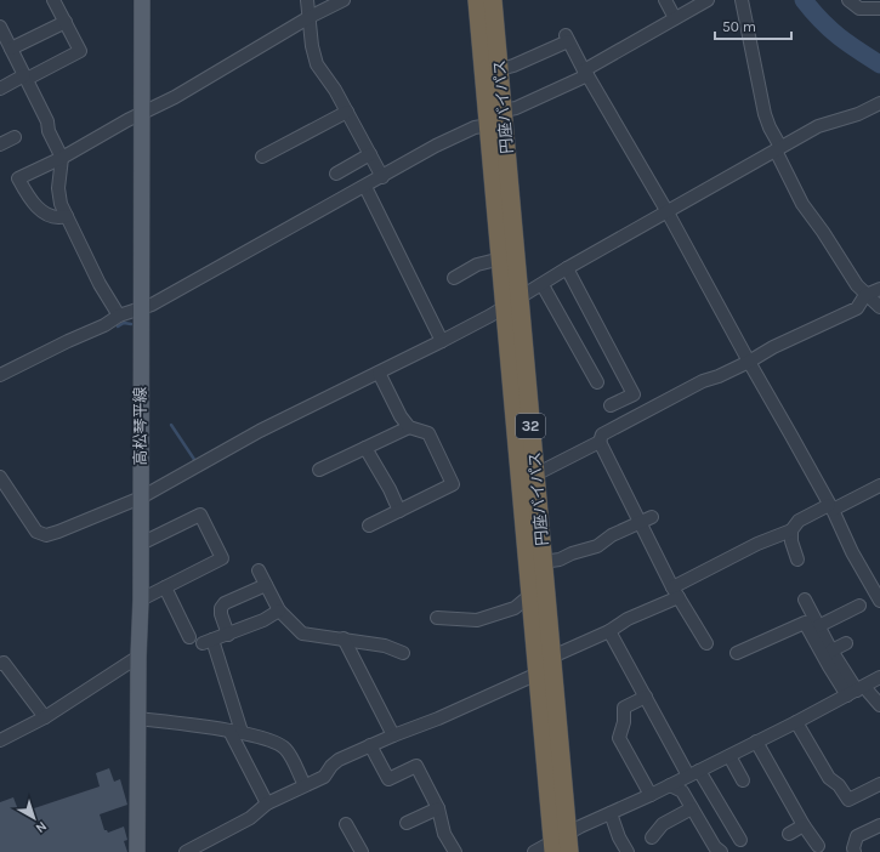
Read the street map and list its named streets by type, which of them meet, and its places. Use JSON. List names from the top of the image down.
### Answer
{
  "streets": {
    "highway": ["円座バイパス", "32"],
    "main road": ["高松琴平線"]
  },
  "scale_bar": "50 m",
  "north": "bottom right"
}
